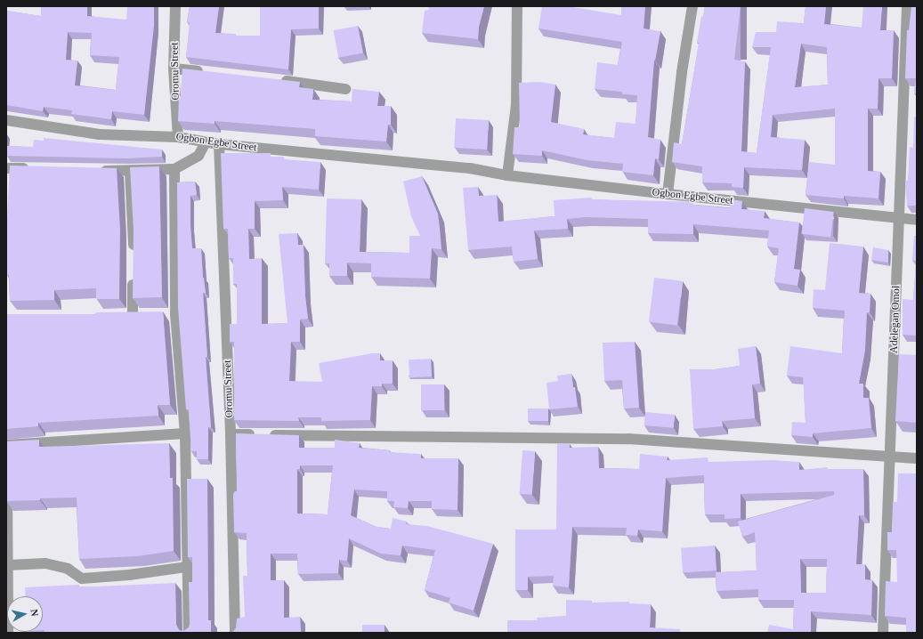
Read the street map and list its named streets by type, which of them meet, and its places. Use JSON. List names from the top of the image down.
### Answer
{
  "streets": {
    "street": ["Oromu Street", "Ogbon Egbe Street", "Adelegan Omol"]
  },
  "crossings": [
    ["Oromu Street", "Ogbon Egbe Street"],
    ["Ogbon Egbe Street", "Adelegan Omol"]
  ],
  "north": "right"
}
